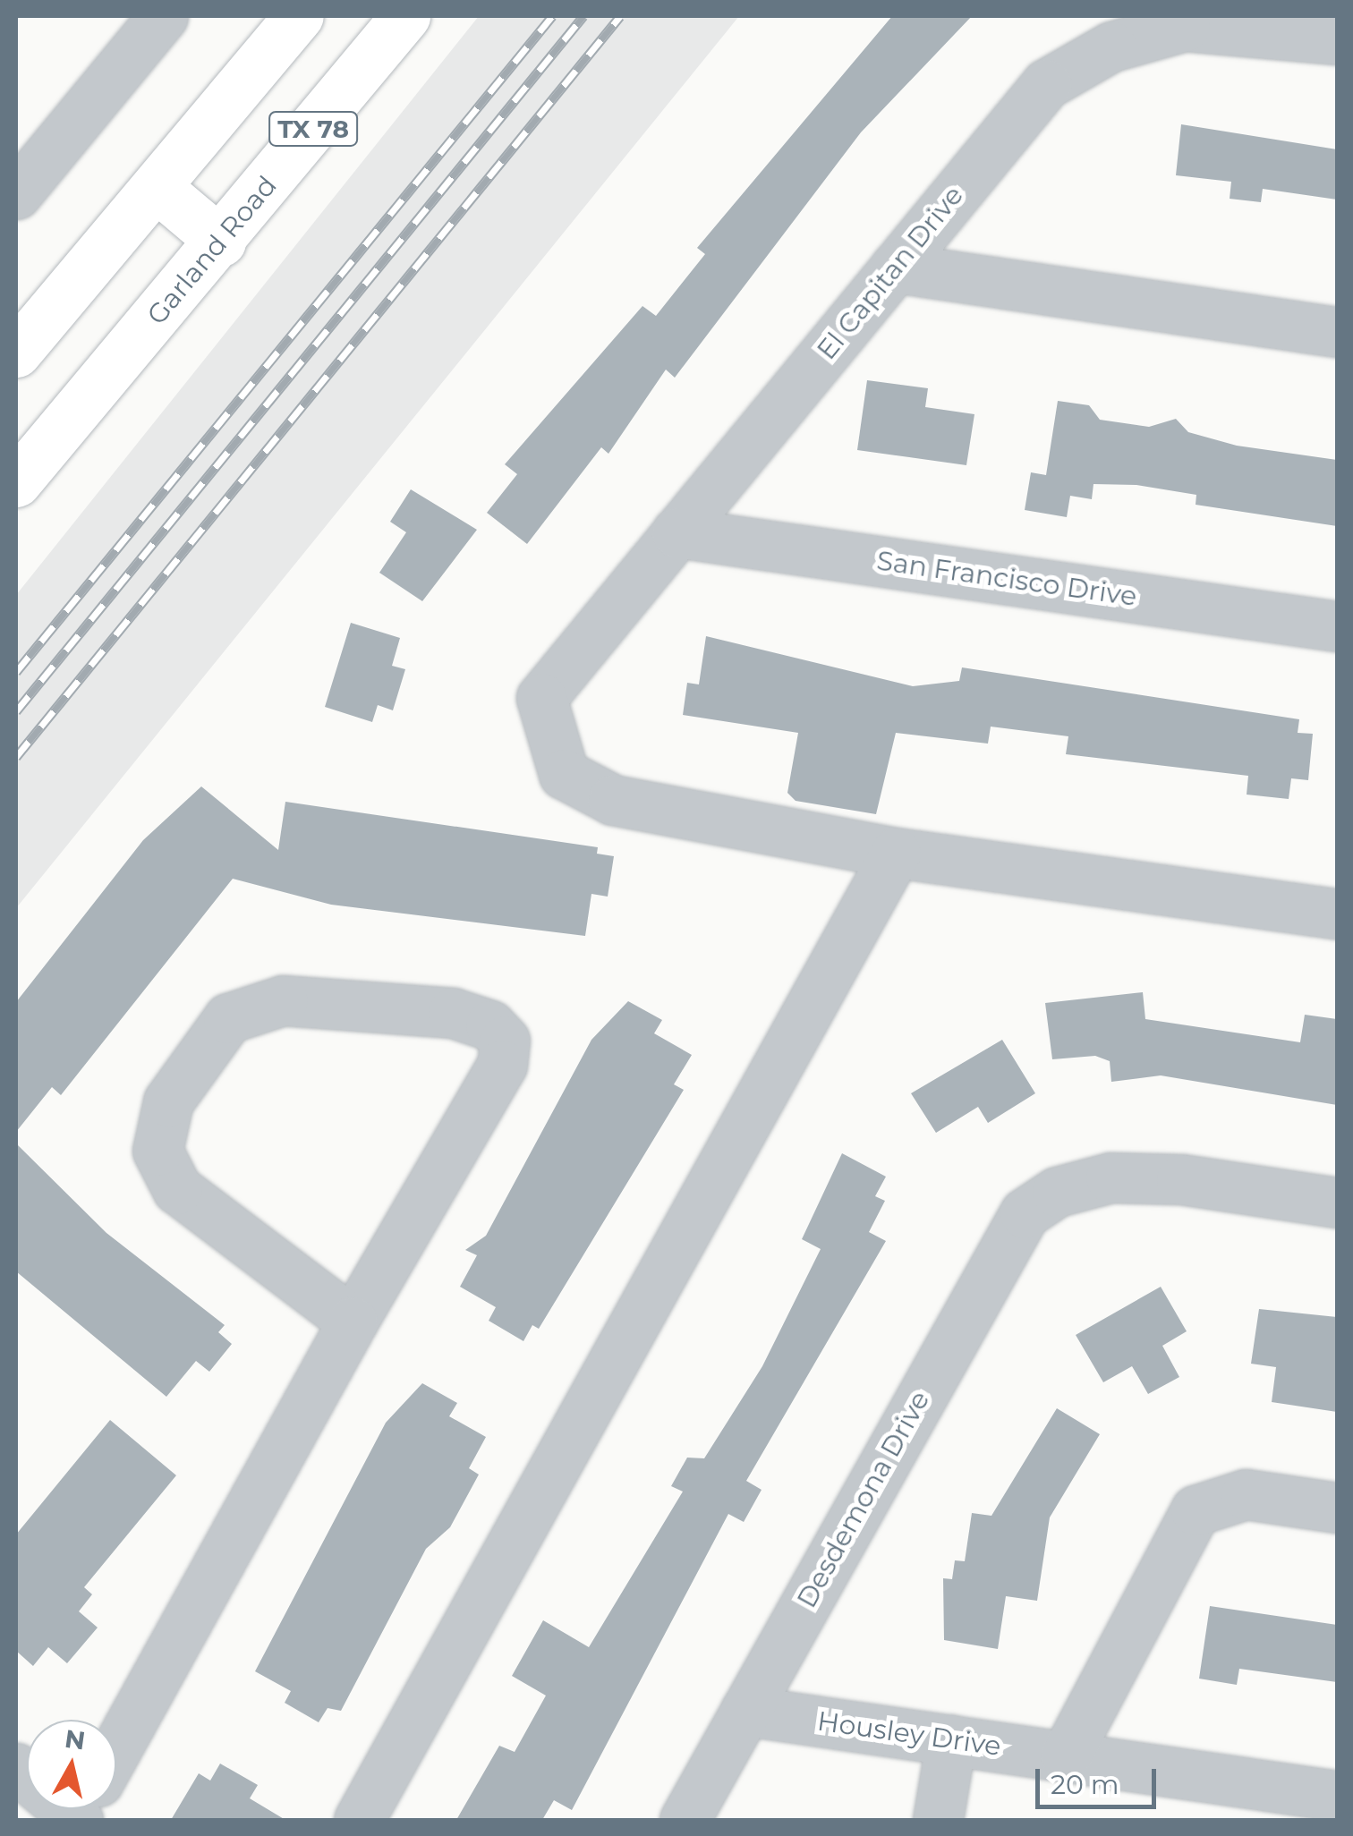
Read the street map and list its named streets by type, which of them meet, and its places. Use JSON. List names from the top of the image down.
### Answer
{
  "streets": {
    "main road": ["TX 78", "Garland Road"],
    "street": [
      "El Capitan Drive",
      "San Francisco Drive",
      "Desdemona Drive",
      "Housley Drive"
    ]
  },
  "crossings": [
    ["El Capitan Drive", "San Francisco Drive"],
    ["Desdemona Drive", "Housley Drive"]
  ],
  "scale_bar": "20 m",
  "north": "top"
}
